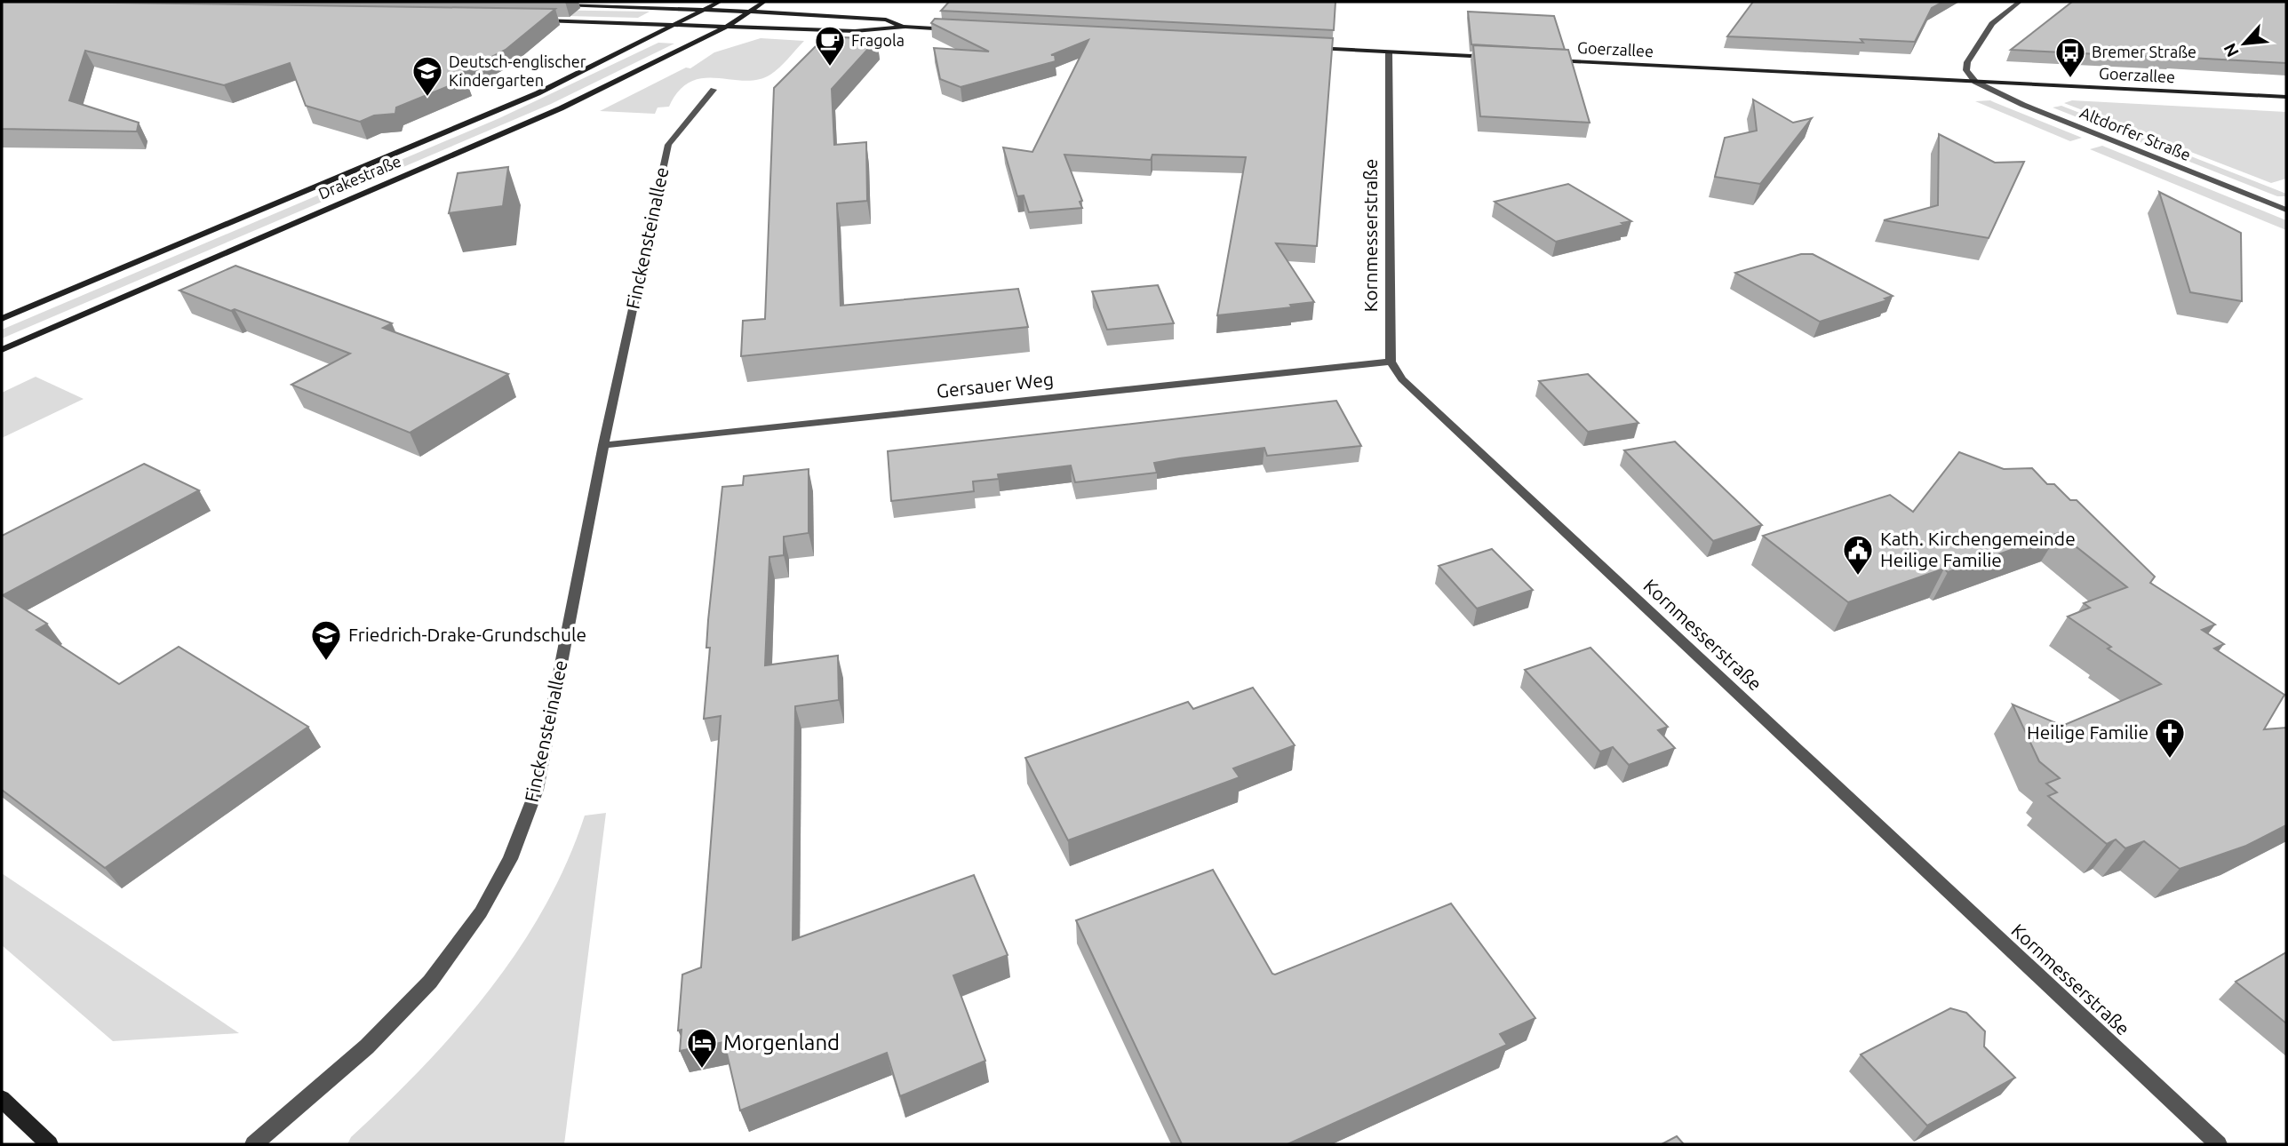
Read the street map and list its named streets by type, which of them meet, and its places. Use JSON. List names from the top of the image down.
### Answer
{
  "streets": {
    "main road": ["Goerzallee", "Drakestraße"],
    "street": [
      "Altdorfer Straße",
      "Kornmesserstraße",
      "Finckensteinallee",
      "Gersauer Weg"
    ]
  },
  "crossings": [
    ["Goerzallee", "Altdorfer Straße"],
    ["Kornmesserstraße", "Gersauer Weg"],
    ["Finckensteinallee", "Gersauer Weg"]
  ],
  "places": {
    "cafe": ["Fragola"],
    "bus stop": ["Bremer Straße"],
    "school or university": ["Deutsch-englischer Kindergarten", "Friedrich-Drake-Grundschule"],
    "public building": ["Kath. Kirchengemeinde Heilige Familie"],
    "church": ["Heilige Familie"],
    "hotel": ["Morgenland"]
  },
  "north": "bottom left"
}
